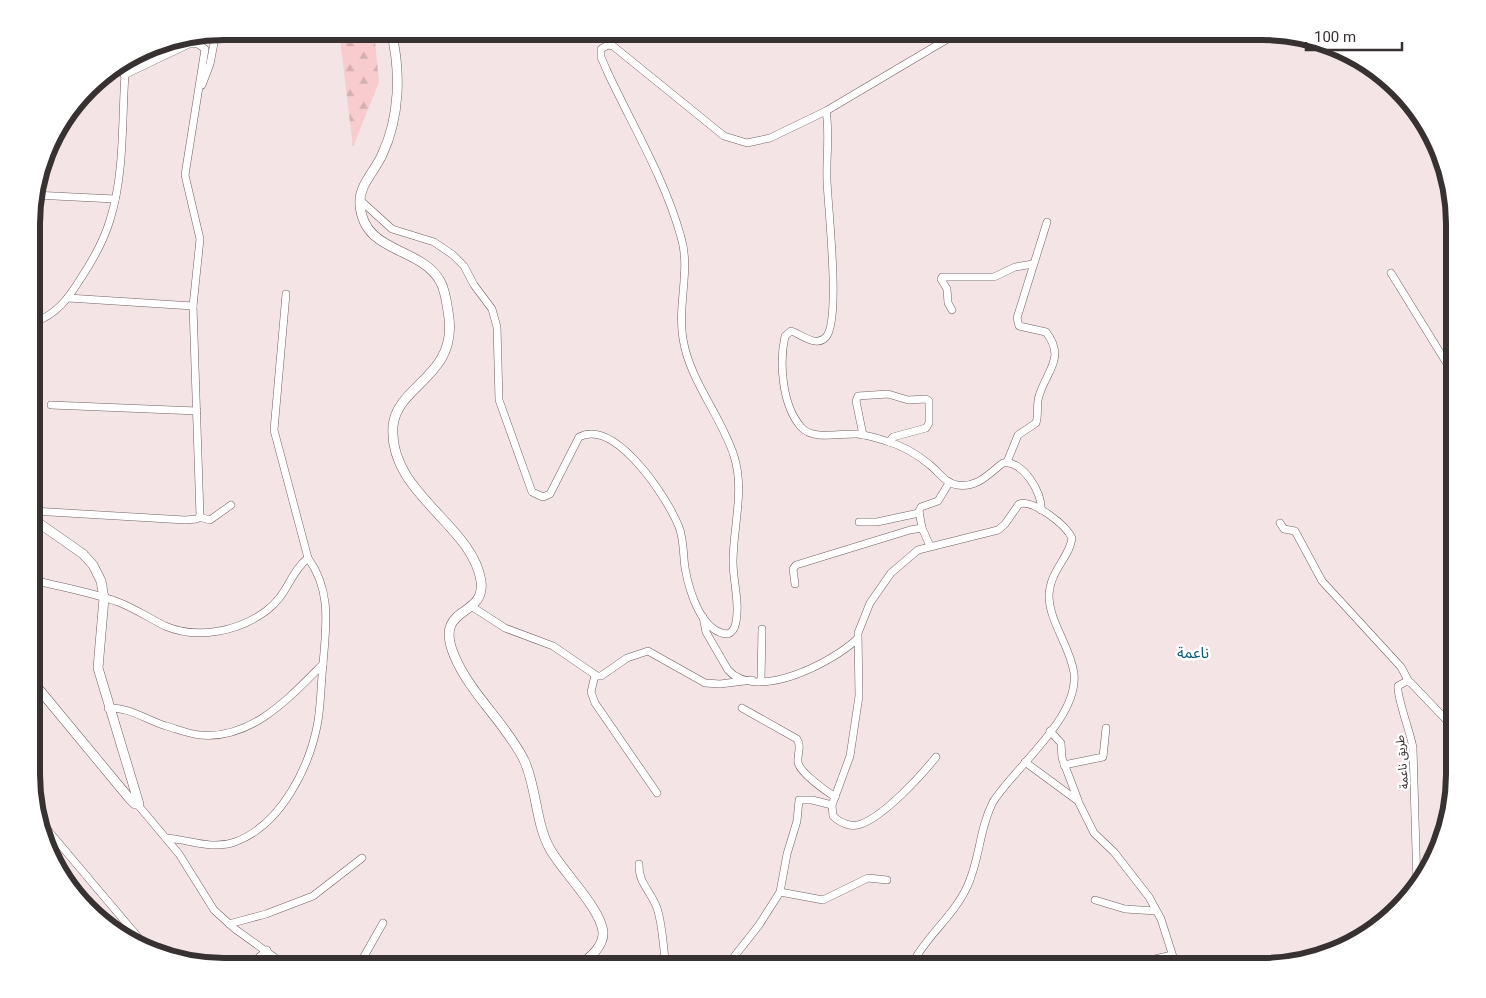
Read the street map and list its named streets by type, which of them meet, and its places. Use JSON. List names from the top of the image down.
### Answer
{
  "streets": {
    "street": ["طريق ناعمة"]
  },
  "districts": ["ناعمة"],
  "scale_bar": "100 m"
}
